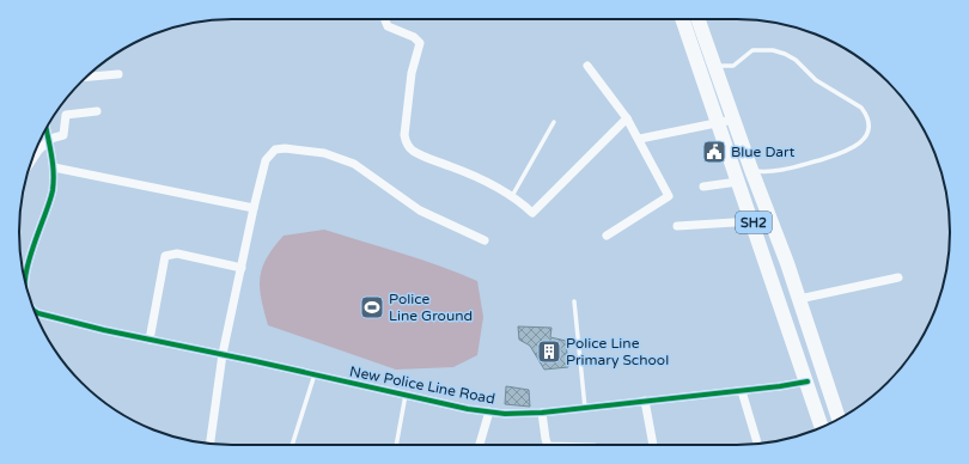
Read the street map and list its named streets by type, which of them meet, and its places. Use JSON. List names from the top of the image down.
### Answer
{
  "streets": {
    "main road": ["SH2"],
    "street": ["New Police Line Road"]
  },
  "crossings": [
    ["SH2", "New Police Line Road"]
  ],
  "places": {
    "public building": ["Blue Dart"],
    "sports": ["Police Line Ground"],
    "building": ["Police Line Primary School"]
  }
}
